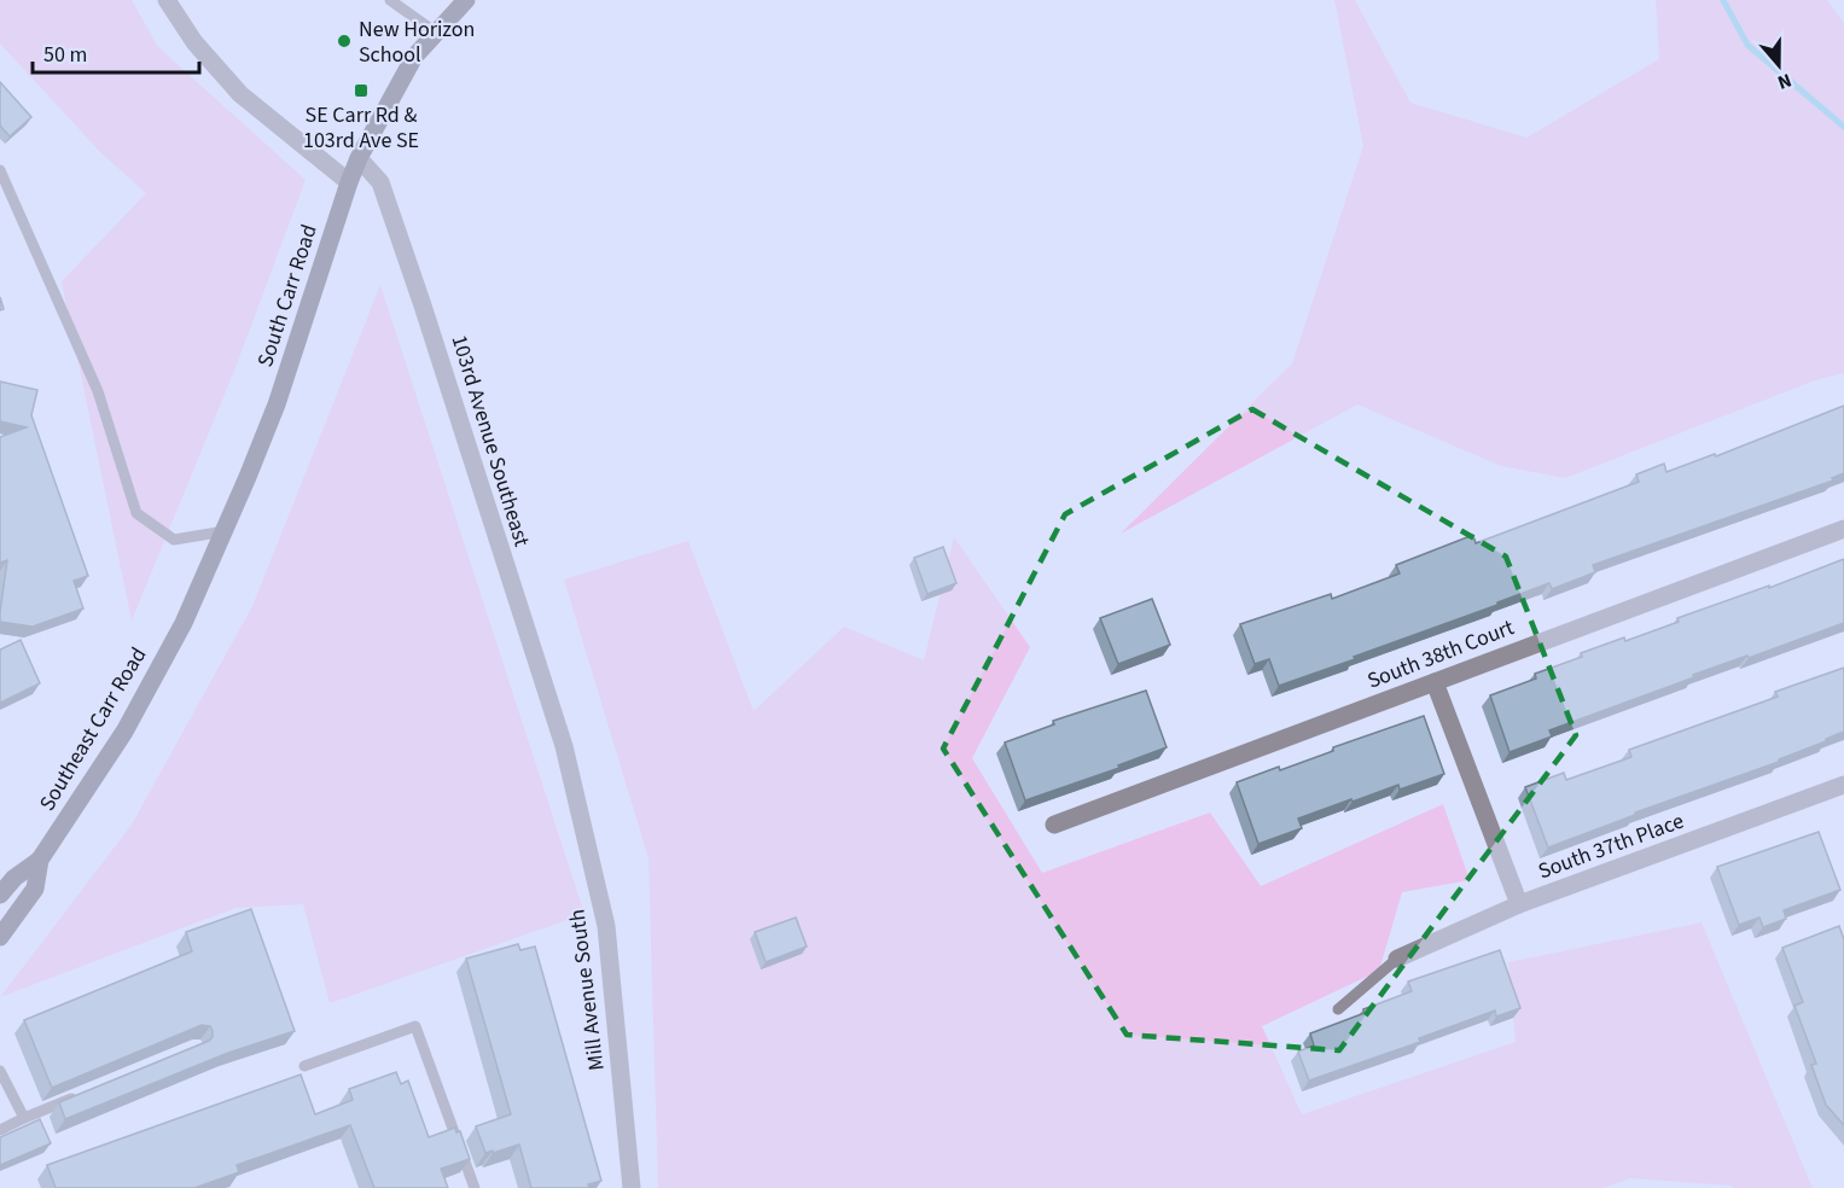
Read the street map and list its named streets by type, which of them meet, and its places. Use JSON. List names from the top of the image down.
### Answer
{
  "streets": {
    "main road": ["South Carr Road", "Southeast Carr Road"],
    "street": [
      "103rd Avenue Southeast",
      "South 38th Court",
      "South 37th Place",
      "Mill Avenue South"
    ]
  },
  "crossings": [
    ["South Carr Road", "103rd Avenue Southeast"],
    ["South Carr Road", "Southeast Carr Road"],
    ["103rd Avenue Southeast", "Mill Avenue South"]
  ],
  "places": {
    "other": ["New Horizon School"],
    "transit": ["SE Carr Rd & 103rd Ave SE"]
  },
  "scale_bar": "50 m",
  "north": "bottom"
}
